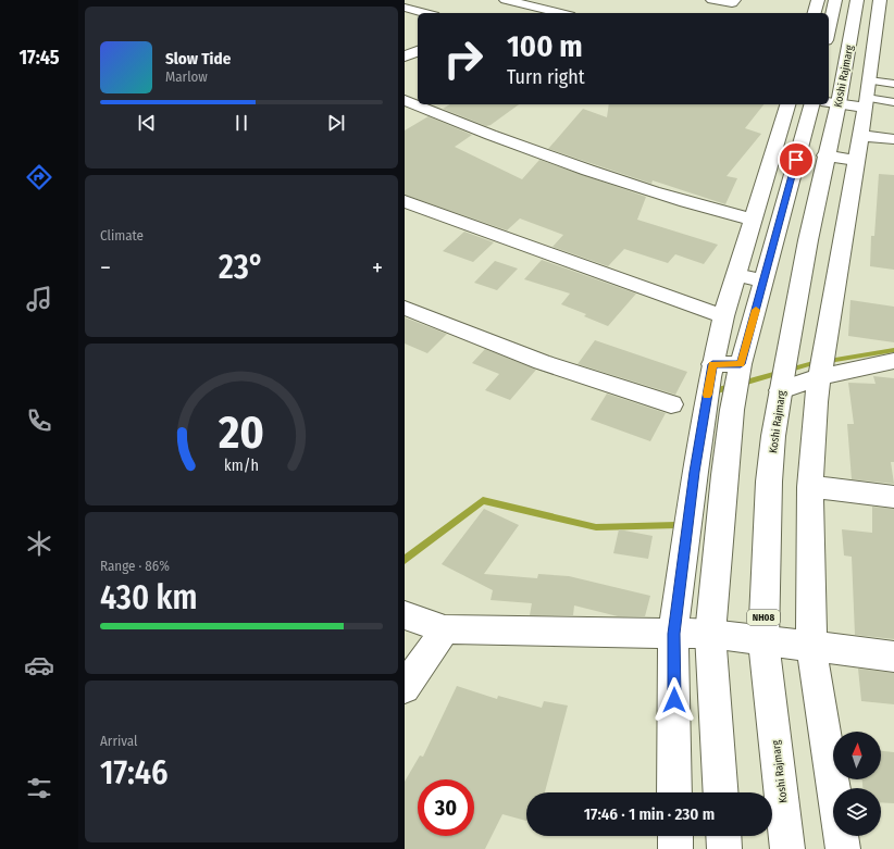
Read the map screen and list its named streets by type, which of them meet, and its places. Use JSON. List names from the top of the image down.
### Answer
{
  "streets": {
    "street": ["Koshi Rajmarg", "NH08"]
  },
  "north": "top",
  "page": {
    "tabs": "17:45",
    "turn": ["100 m", "Turn right"],
    "song": ["Slow Tide", "Marlow"],
    "tile": [
      "Climate",
      ["Range · 86%", "430 km"],
      ["Arrival", "17:46"]
    ],
    "heat": ["−", "23°", "+"],
    "limit": "30",
    "trip": "17:46 · 1 min · 230 m",
    "gauge": ["20", "km/h"]
  }
}
